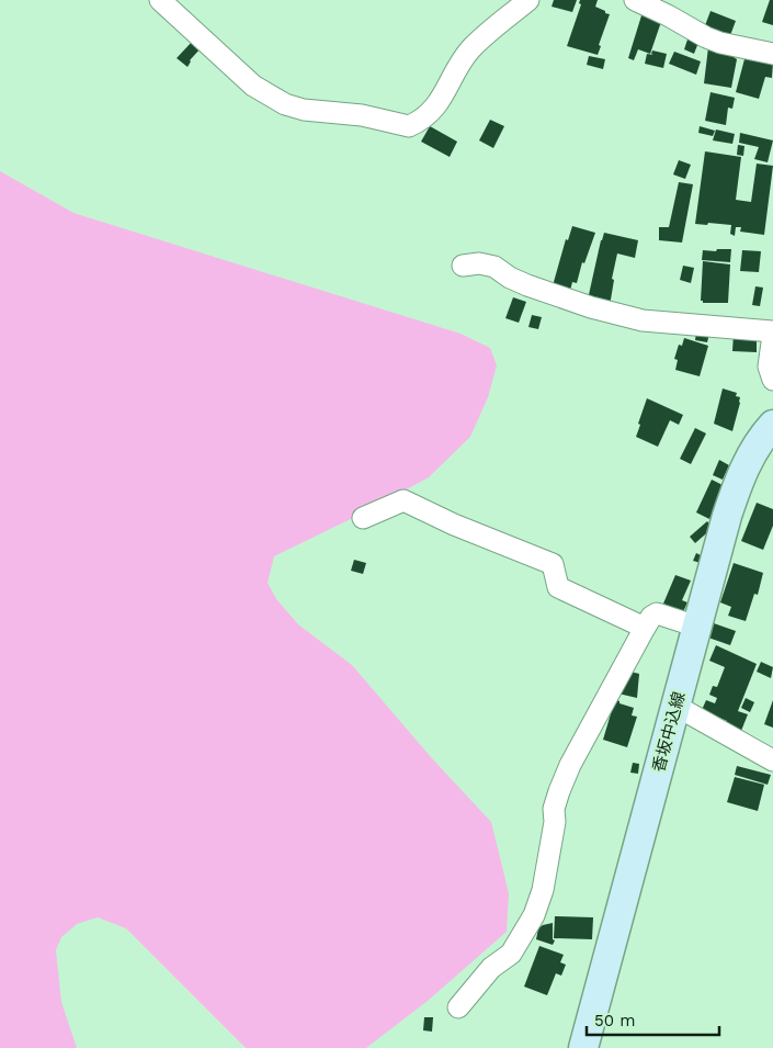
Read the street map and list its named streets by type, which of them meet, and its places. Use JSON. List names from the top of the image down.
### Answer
{
  "streets": {
    "main road": ["香坂中込線"]
  },
  "scale_bar": "50 m"
}
